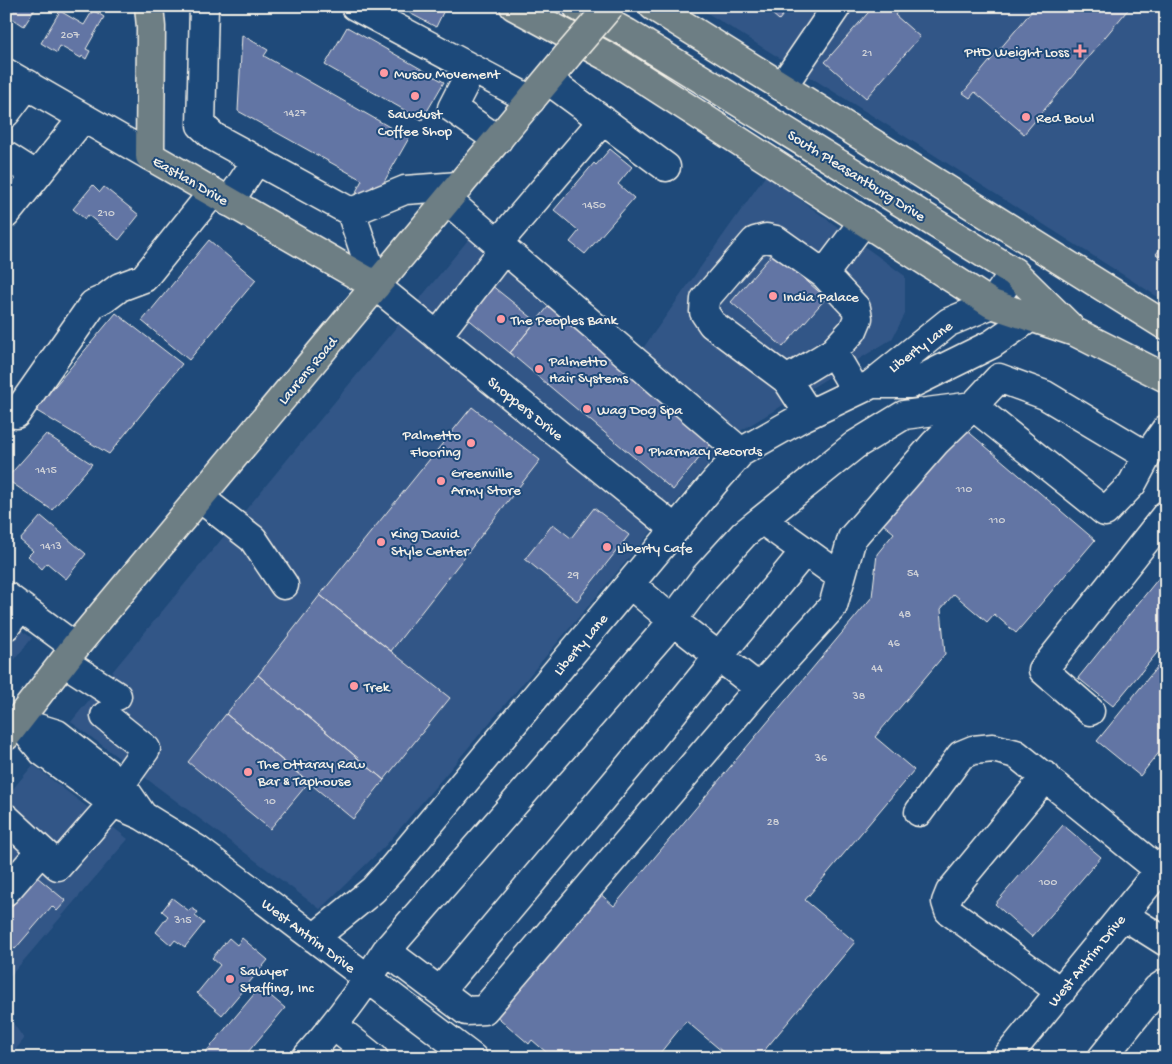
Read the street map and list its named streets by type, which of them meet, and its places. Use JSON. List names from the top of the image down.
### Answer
{
  "streets": {
    "main road": ["South Pleasantburg Drive", "Eastlan Drive", "Laurens Road"],
    "street": ["Liberty Lane", "Shoppers Drive", "West Antrim Drive"]
  },
  "crossings": [
    ["Eastlan Drive", "Laurens Road"],
    ["Eastlan Drive", "Shoppers Drive"],
    ["Liberty Lane", "Shoppers Drive"],
    ["Liberty Lane", "West Antrim Drive"],
    ["Laurens Road", "Shoppers Drive"],
    ["Laurens Road", "West Antrim Drive"]
  ],
  "places": {
    "health": ["PHD Weight Loss"],
    "other": [
      "Musou Movement",
      "Sawdust Coffee Shop",
      "Red Bowl",
      "India Palace",
      "The Peoples Bank",
      "Palmetto Hair Systems",
      "Wag Dog Spa",
      "Palmetto Flooring",
      "Pharmacy Records",
      "Greenville Army Store",
      "King David Style Center",
      "Liberty Cafe",
      "Trek",
      "The Ottaray Raw Bar & Taphouse",
      "Sawyer Staffing, Inc"
    ]
  },
  "house_numbers": [
    "207",
    "21",
    "1427",
    "1450",
    "210",
    "1415",
    "110",
    "110",
    "1413",
    "54",
    "29",
    "48",
    "46",
    "44",
    "38",
    "36",
    "10",
    "28",
    "100",
    "315"
  ]
}
